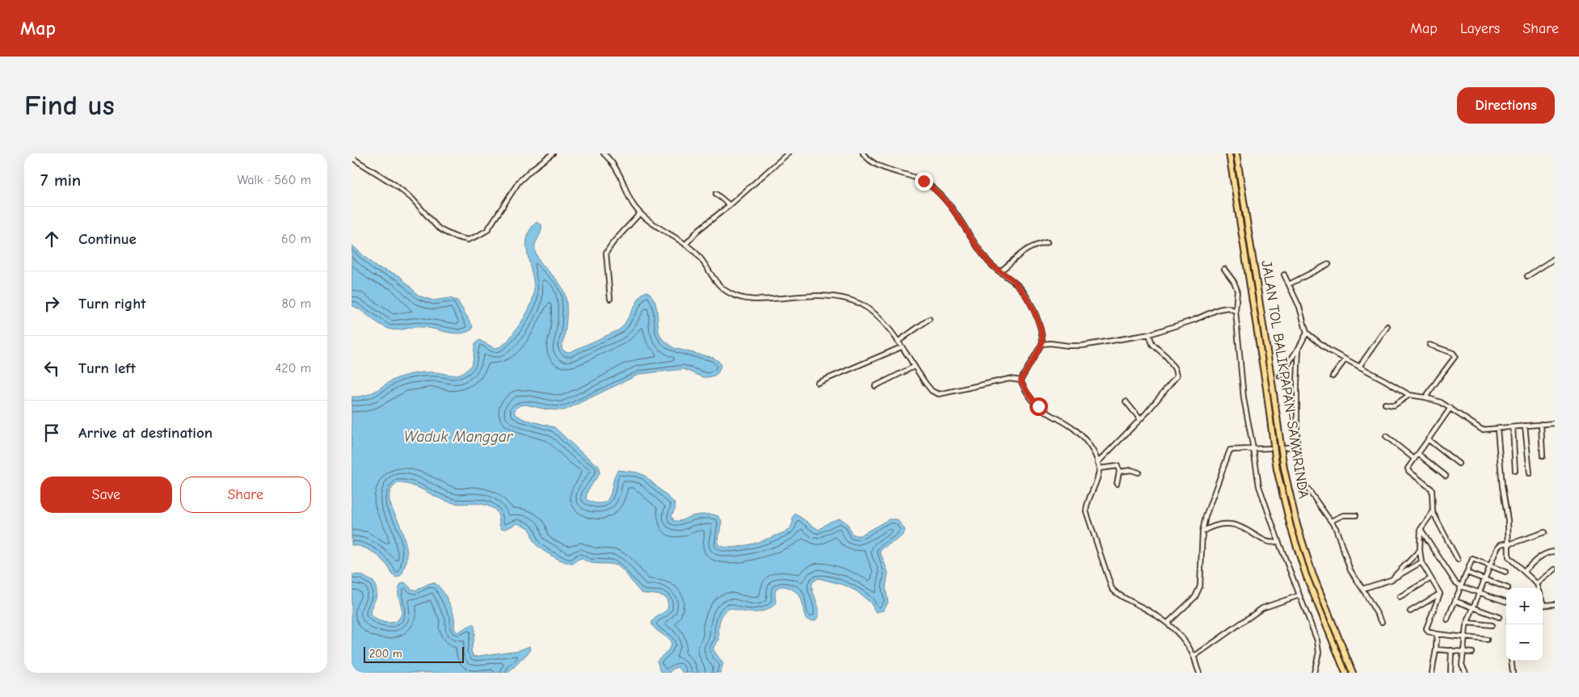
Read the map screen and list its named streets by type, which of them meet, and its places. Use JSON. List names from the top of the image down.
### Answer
{
  "streets": {
    "highway": ["JALAN TOL BALIKPAPAN–SAMARINDA"]
  },
  "water": ["Waduk Manggar"],
  "scale_bar": "200 m",
  "page": {
    "header": "Map",
    "nav": ["Map", "Layers", "Share"],
    "buttons": [
      "Directions",
      ["Save", "Share"]
    ],
    "title": "Find us",
    "heading": ["7 min", "Walk · 560 m"],
    "list": [
      ["Continue", "60 m"],
      ["Turn right", "80 m"],
      ["Turn left", "420 m"],
      "Arrive at destination"
    ],
    "map_buttons": ["+", "−"],
    "scale": "200 m"
  }
}
